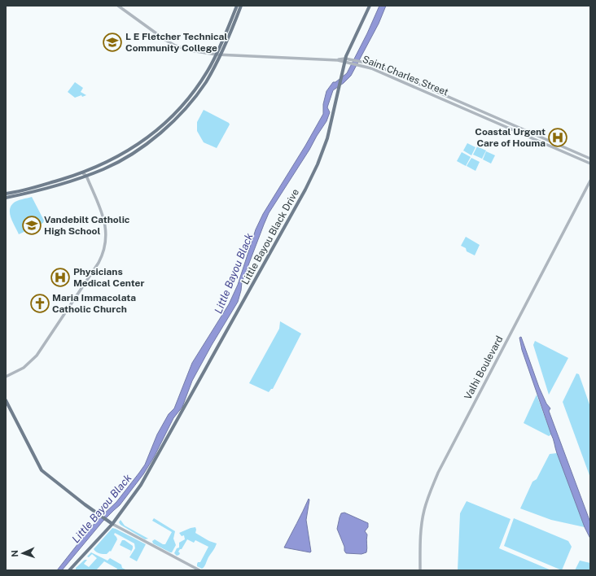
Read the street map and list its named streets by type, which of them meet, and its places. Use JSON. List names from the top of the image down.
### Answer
{
  "streets": {
    "main road": ["Little Bayou Black Drive"],
    "street": ["Saint Charles Street", "Valhi Boulevard"]
  },
  "crossings": [
    ["Saint Charles Street", "Little Bayou Black Drive"]
  ],
  "water": ["Little Bayou Black"],
  "places": {
    "school or university": ["L E Fletcher Technical Community College", "Vandebilt Catholic High School"],
    "hospital": ["Coastal Urgent Care of Houma", "Physicians Medical Center"],
    "church": ["Maria Immacolata Catholic Church"]
  },
  "north": "left"
}
